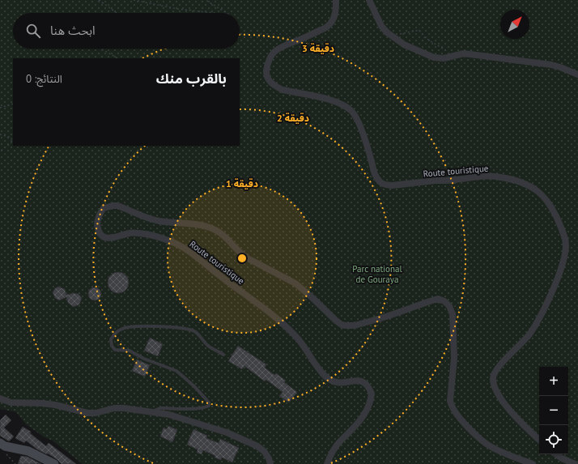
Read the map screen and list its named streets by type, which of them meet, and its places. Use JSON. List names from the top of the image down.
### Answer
{
  "streets": {
    "street": ["Route touristique"]
  },
  "parks": ["Parc national de Gouraya"],
  "north": "top right",
  "page": {
    "search": "ابحث هنا",
    "heading": ["بالقرب منك", "النتائج: 0"],
    "map_buttons": ["+", "−"]
  },
  "rings": ["3 دقيقة", "2 دقيقة", "1 دقيقة"]
}
